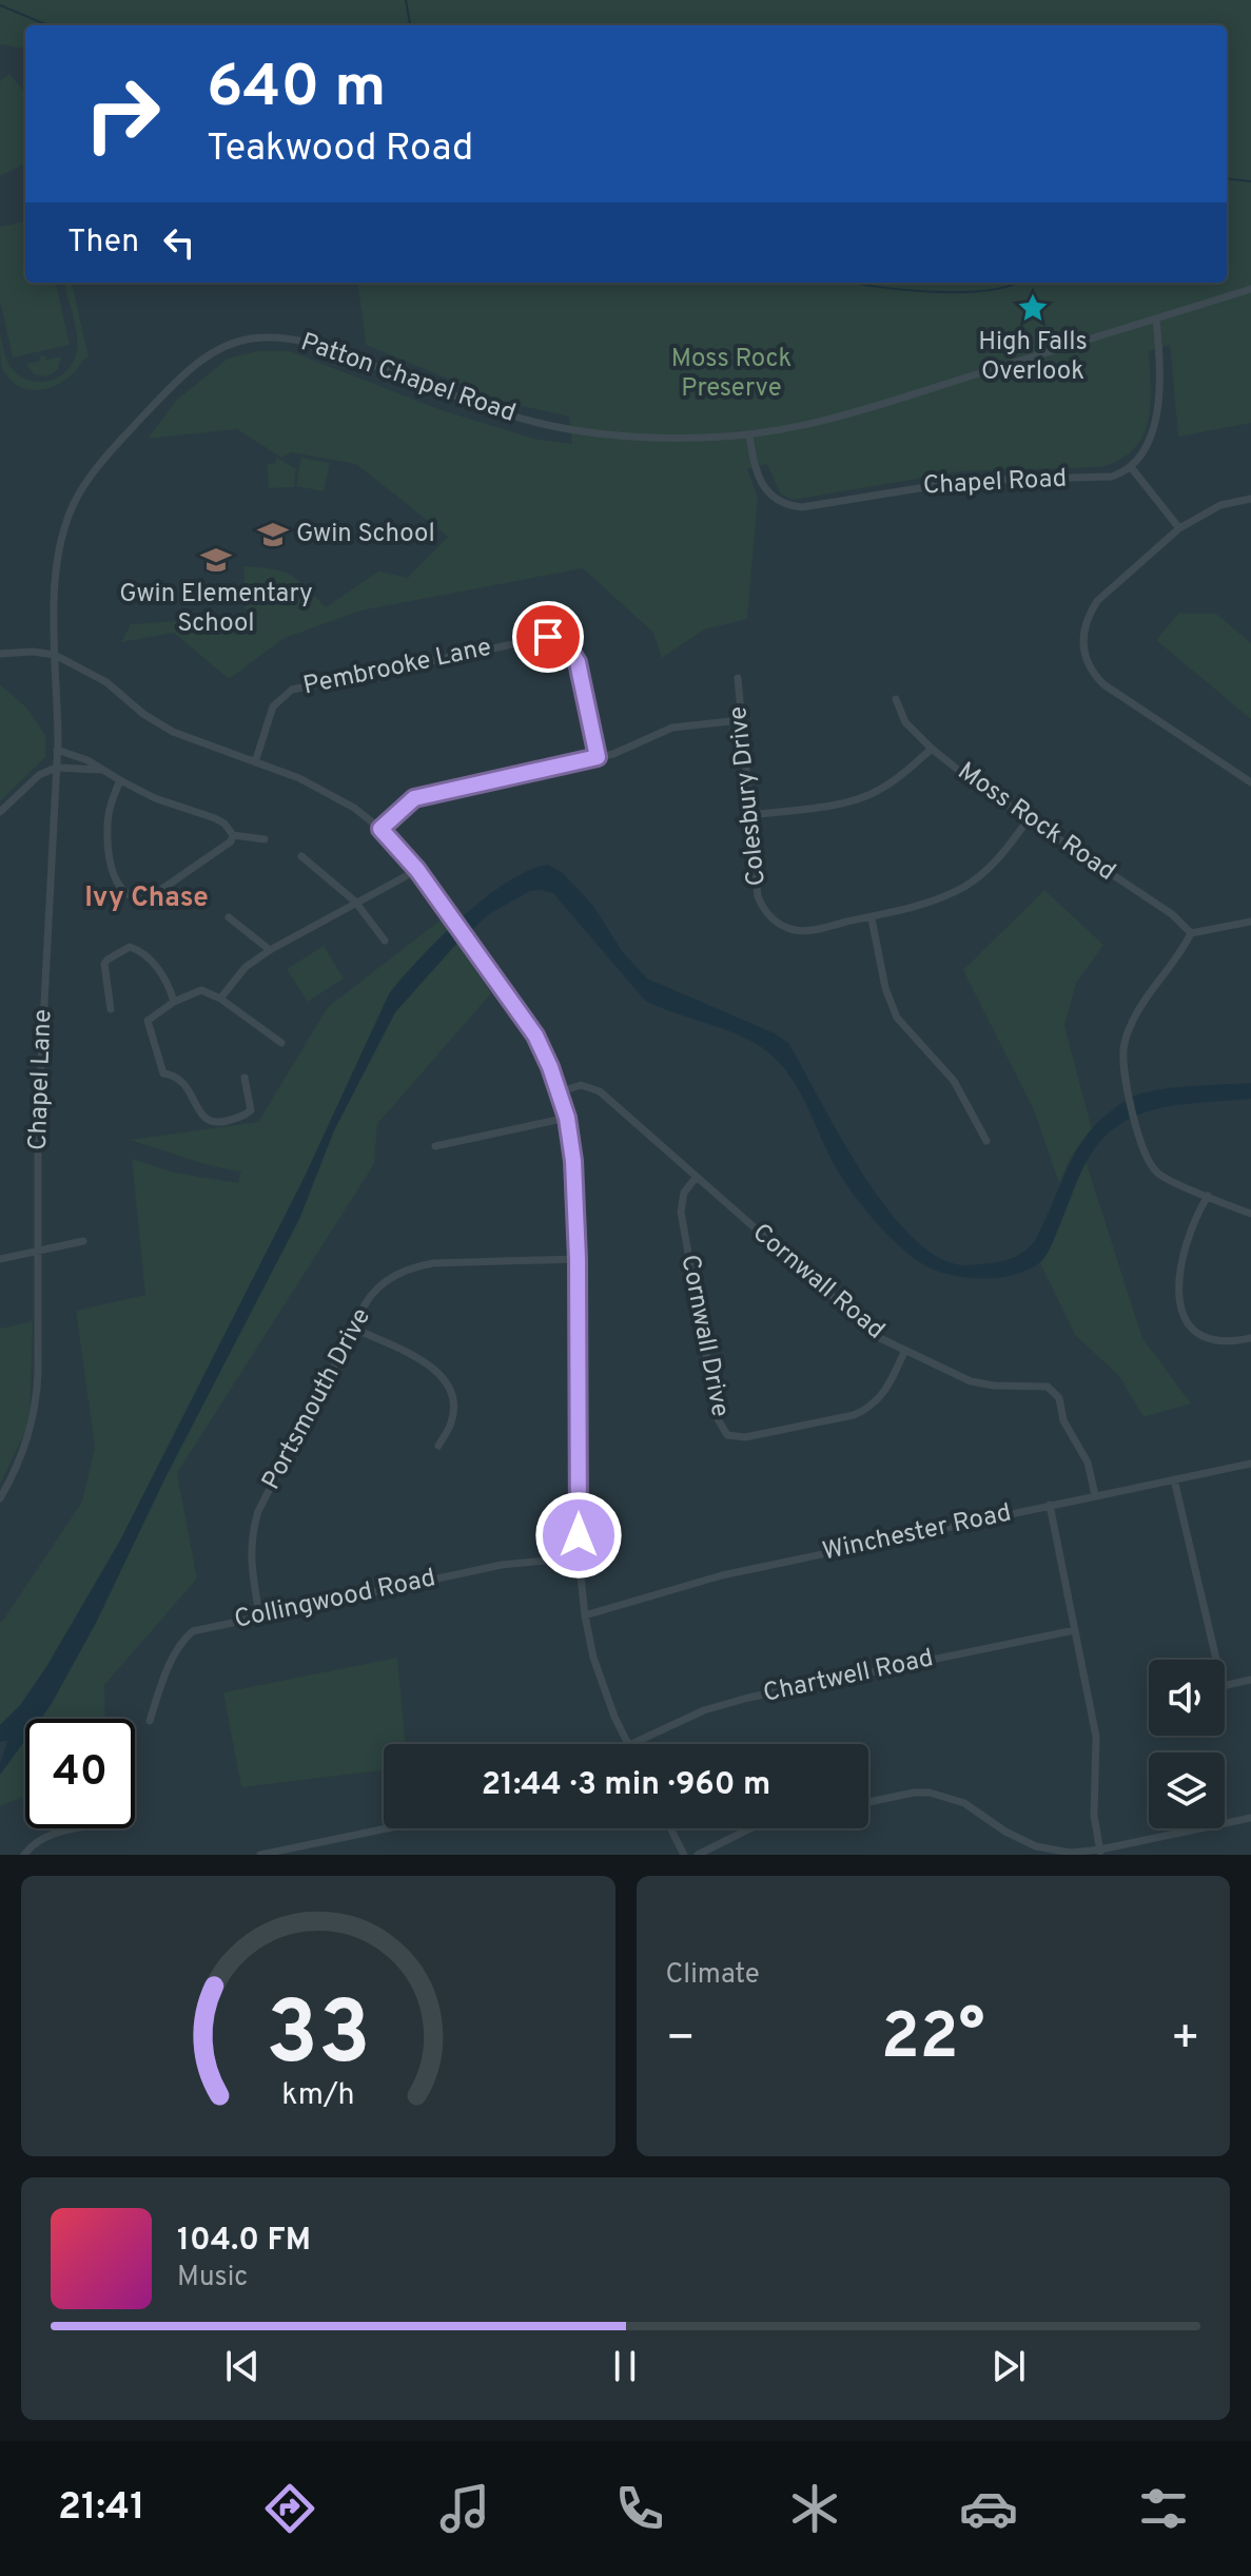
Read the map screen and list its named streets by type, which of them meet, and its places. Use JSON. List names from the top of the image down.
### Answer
{
  "streets": {
    "street": [
      "Patton Chapel Road",
      "Chapel Road",
      "Pembrooke Lane",
      "Colesbury Drive",
      "Moss Rock Road",
      "Chapel Lane",
      "Cornwall Road",
      "Cornwall Drive",
      "Portsmouth Drive",
      "Winchester Road",
      "Collingwood Road",
      "Chartwell Road"
    ]
  },
  "crossings": [
    ["Patton Chapel Road", "Chapel Road"],
    ["Patton Chapel Road", "Chapel Lane"],
    ["Colesbury Drive", "Moss Rock Road"],
    ["Cornwall Road", "Cornwall Drive"],
    ["Cornwall Road", "Winchester Road"],
    ["Portsmouth Drive", "Collingwood Road"]
  ],
  "districts": ["Ivy Chase"],
  "parks": ["Moss Rock Preserve"],
  "places": {
    "place": ["High Falls Overlook"],
    "school or university": ["Gwin School", "Gwin Elementary School"]
  },
  "page": {
    "turn": ["640 m", "Teakwood Road"],
    "then": "Then",
    "limit": "40",
    "trip": "21:44 · 3 min · 960 m",
    "tile": "Climate",
    "heat": ["−", "22°", "+"],
    "song": ["104.0 FM", "Music"],
    "tabs": "21:41",
    "gauge": ["33", "km/h"]
  }
}
